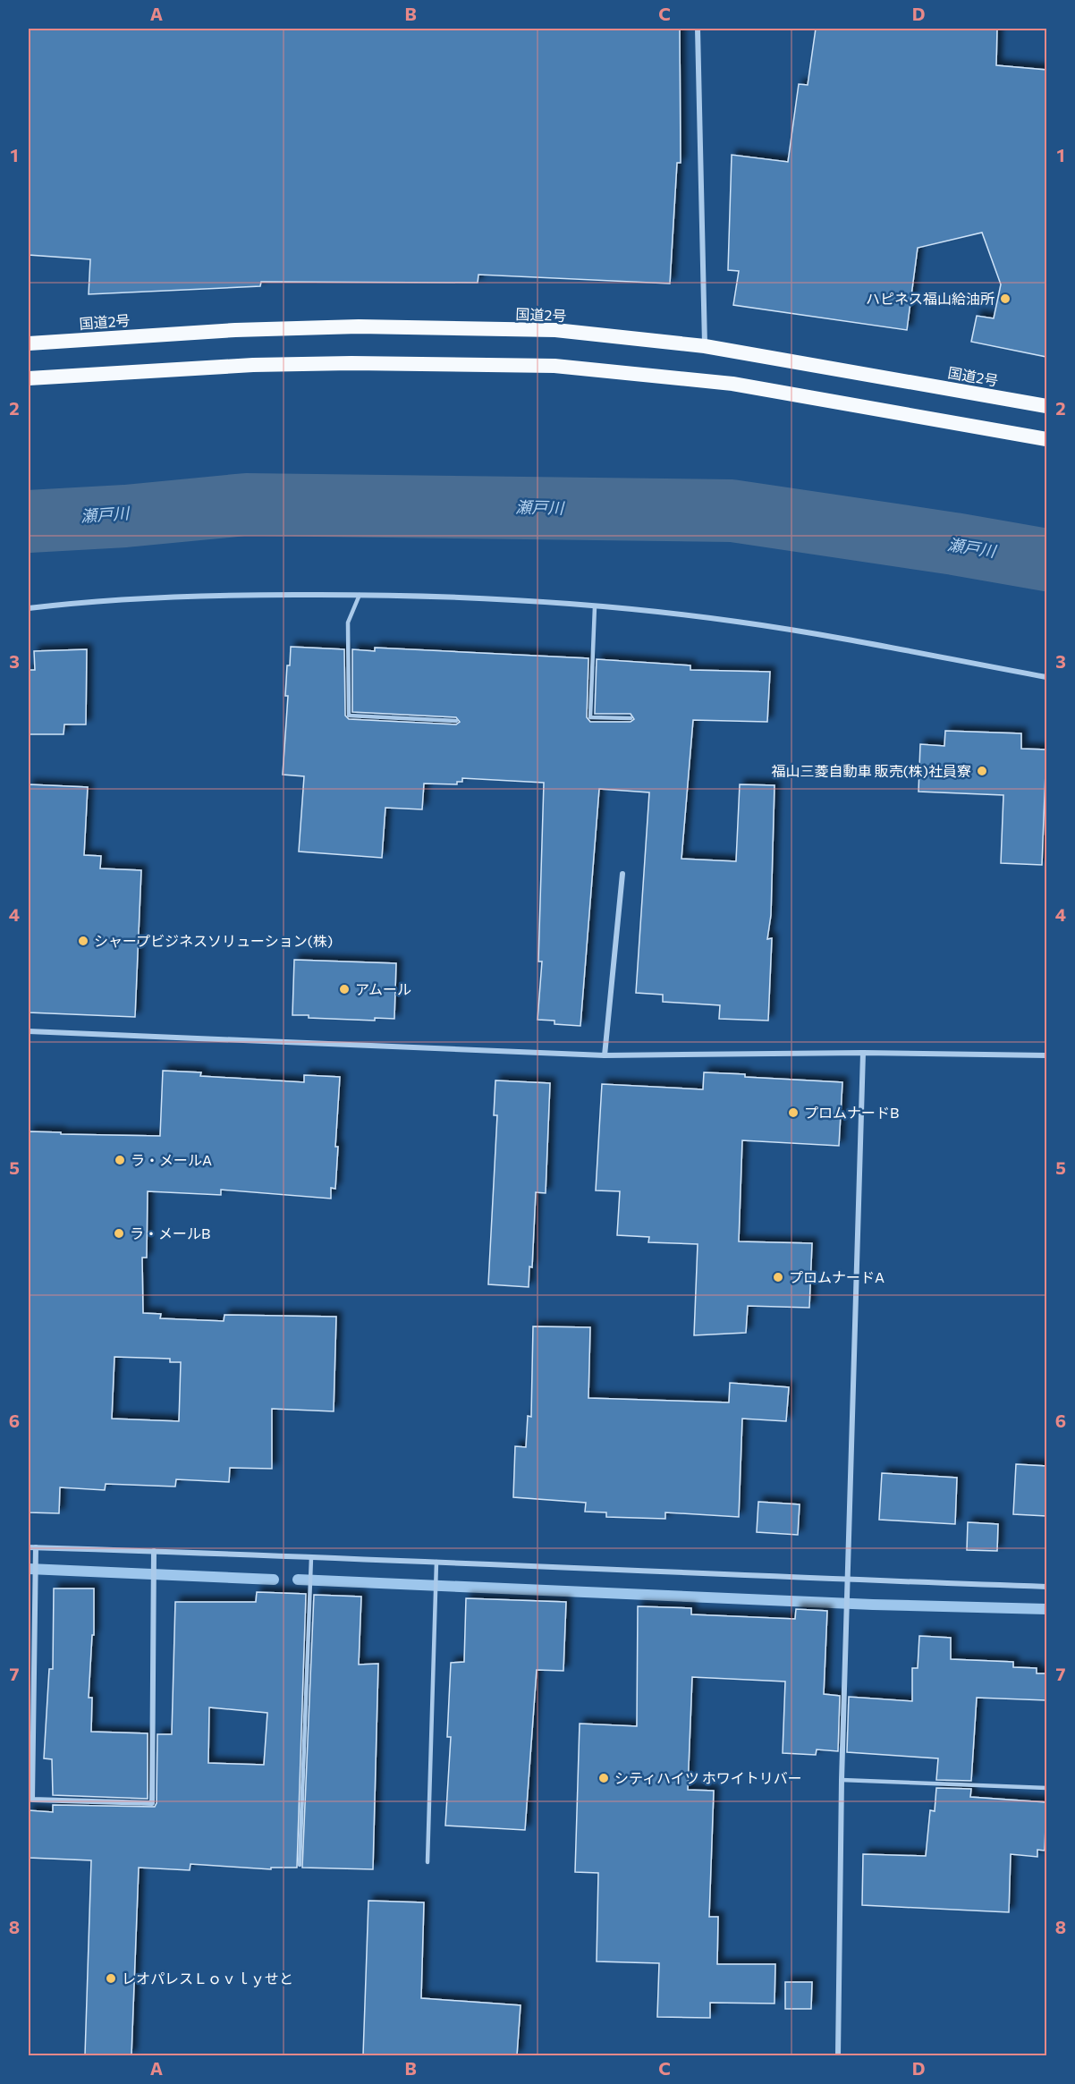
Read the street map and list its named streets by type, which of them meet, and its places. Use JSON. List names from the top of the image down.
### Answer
{
  "streets": {
    "highway": ["国道2号"]
  },
  "water": ["瀬戸川"],
  "places": [
    "ハピネス福山給油所",
    "福山三菱自動車 販売(株)社員寮",
    "シャープビジネスソリューション(株)",
    "アムール",
    "プロムナードB",
    "ラ・メールA",
    "ラ・メールB",
    "プロムナードA",
    "シティハイツ ホワイトリバー",
    "レオパレスＬｏｖｌｙせと"
  ],
  "grid": {
    "columns": [
      "A",
      "B",
      "C",
      "D"
    ],
    "rows": [
      "1",
      "2",
      "3",
      "4",
      "5",
      "6",
      "7",
      "8"
    ]
  }
}
